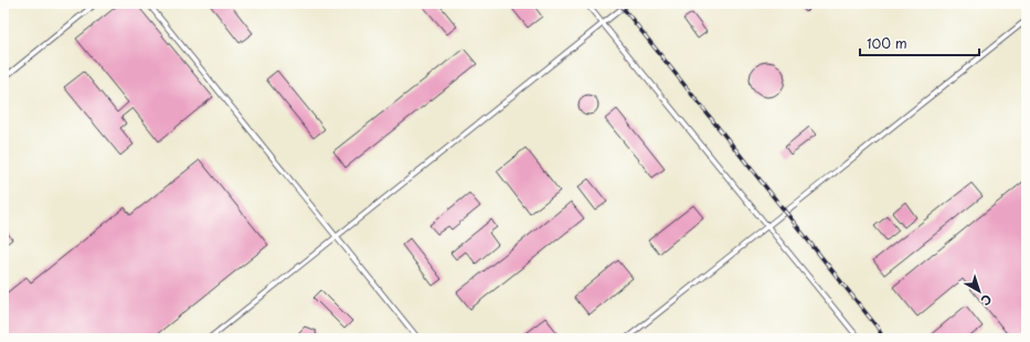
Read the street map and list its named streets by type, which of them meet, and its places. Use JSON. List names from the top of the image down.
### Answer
{
  "scale_bar": "100 m",
  "north": "bottom right"
}
